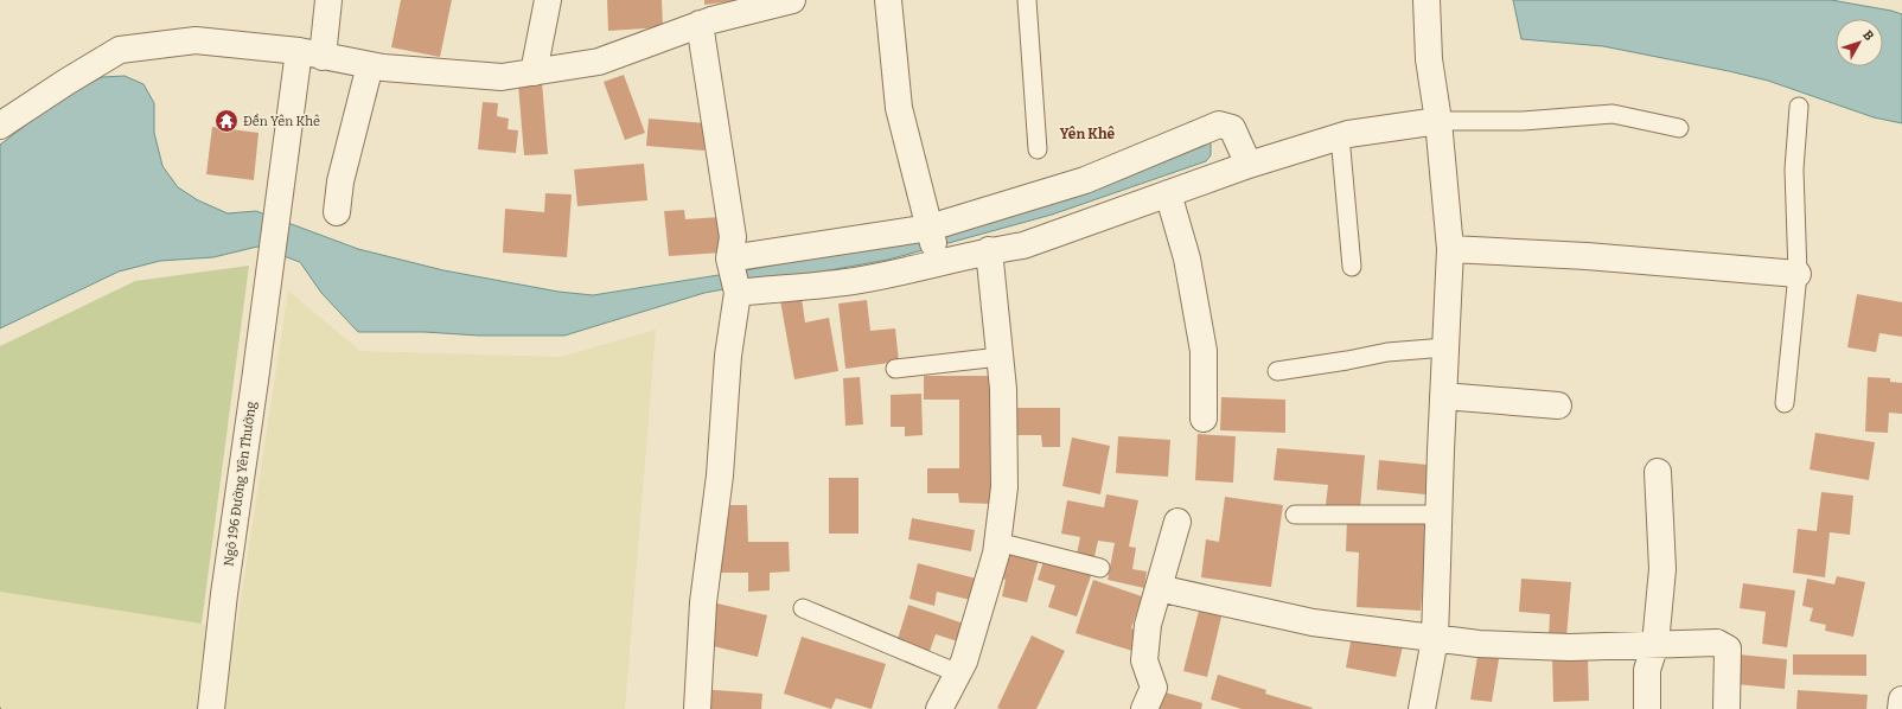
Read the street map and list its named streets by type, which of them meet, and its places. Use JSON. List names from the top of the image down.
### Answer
{
  "streets": {
    "street": ["Ngõ 196 Đường Yên Thường"]
  },
  "districts": ["Yên Khê"],
  "places": {
    "temple": ["Đền Yên Khê"]
  },
  "north": "top right"
}
